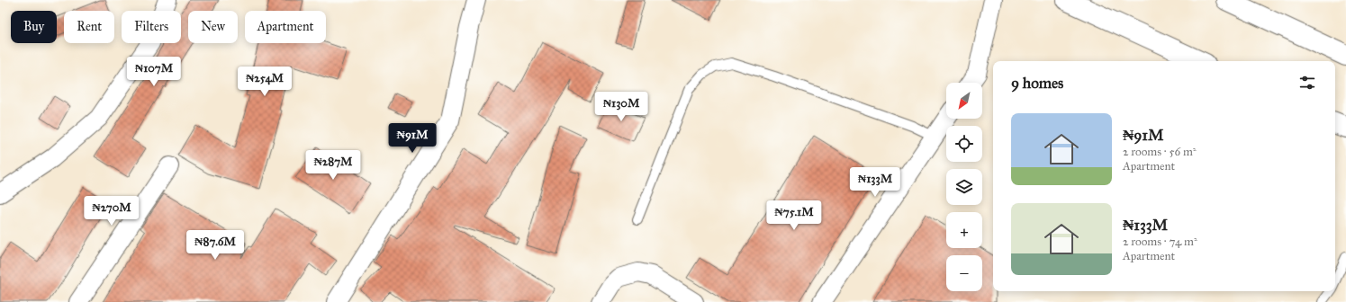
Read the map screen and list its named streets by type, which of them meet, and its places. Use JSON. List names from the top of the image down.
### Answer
{
  "north": "bottom left",
  "page": {
    "chip": [
      "Buy",
      "Rent",
      "Filters",
      "New",
      "Apartment"
    ],
    "price": [
      "₦107M",
      "₦254M",
      "₦130M",
      "₦91M",
      "₦287M",
      "₦133M",
      "₦270M",
      "₦75.1M",
      "₦87.6M"
    ],
    "heading": "9 homes",
    "map_buttons": ["+", "−"],
    "list": [
      {
        "name": "₦91M",
        "note": "2 rooms · 56 m² · Apartment"
      },
      {
        "name": "₦133M",
        "note": "2 rooms · 74 m² · Apartment"
      }
    ]
  }
}
